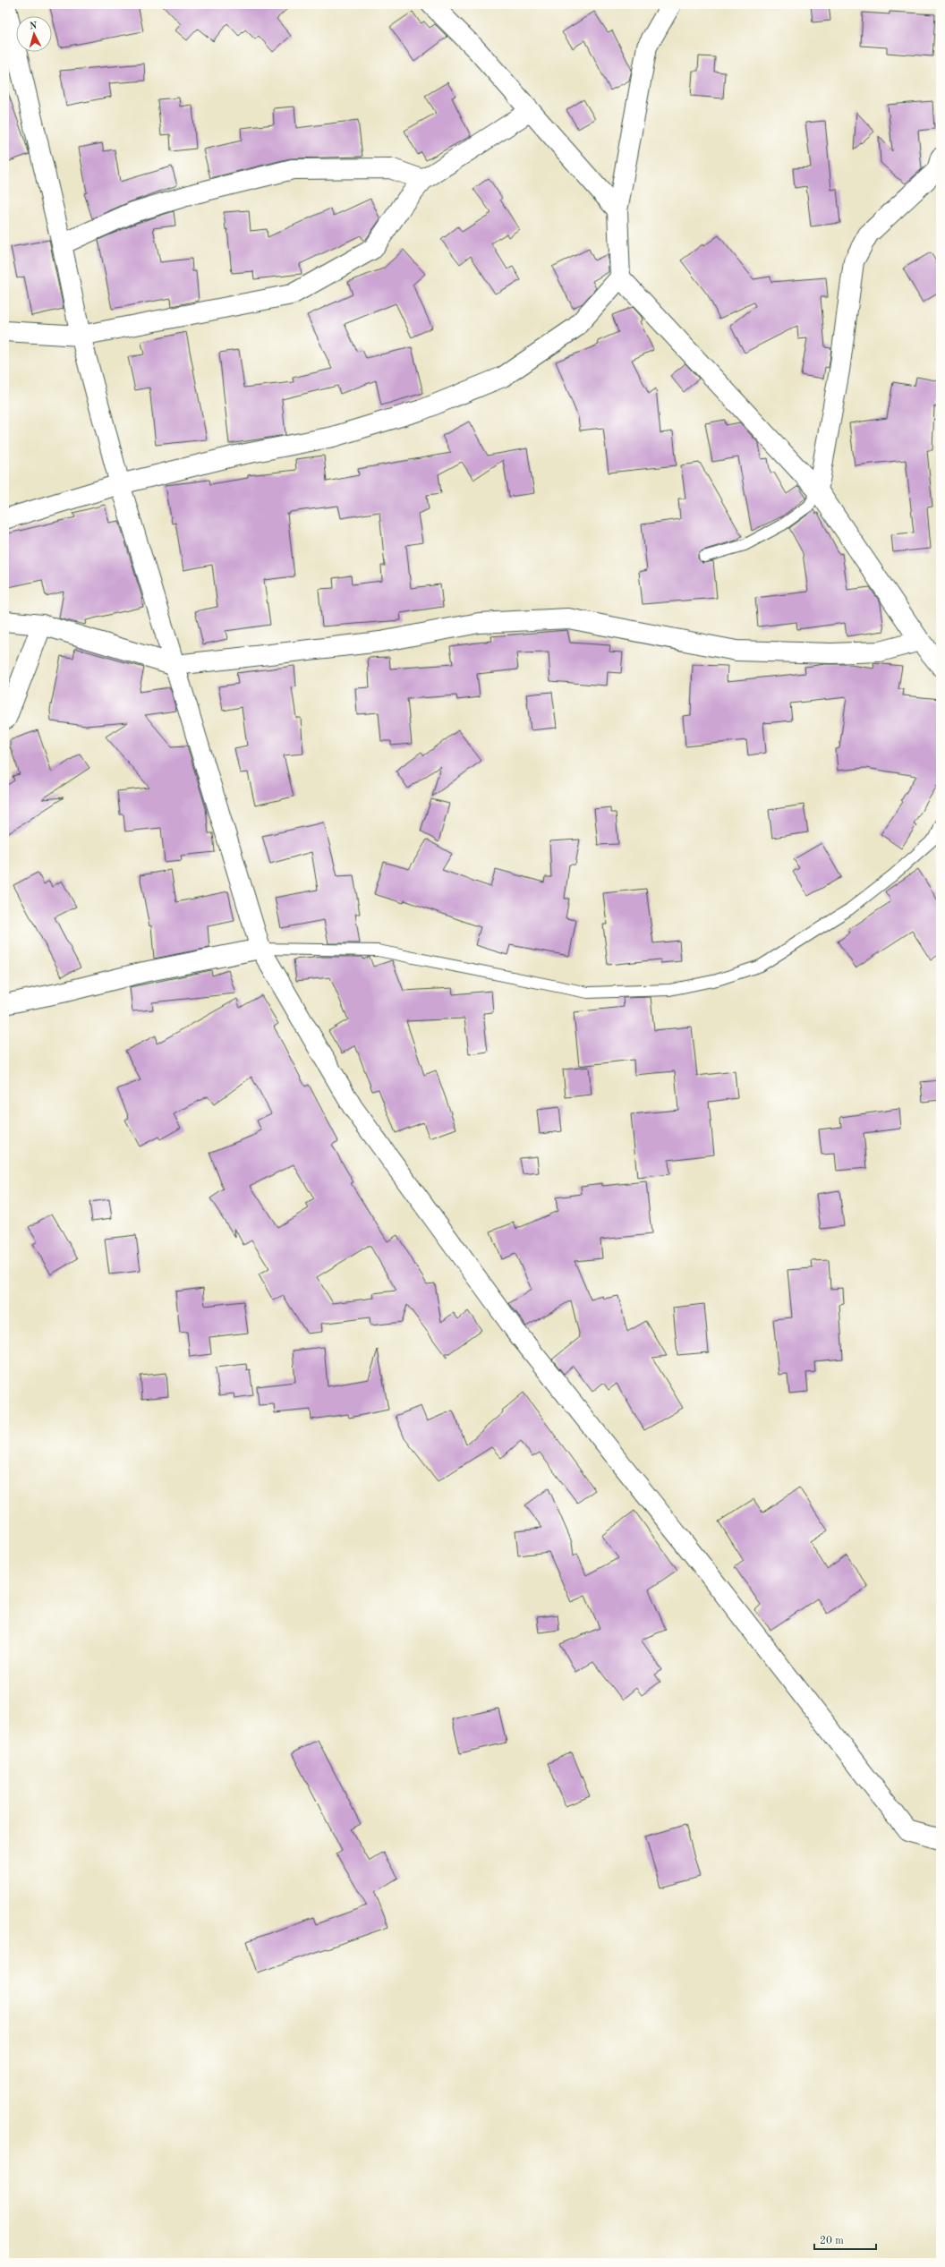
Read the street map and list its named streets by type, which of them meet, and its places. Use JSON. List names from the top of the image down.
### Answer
{
  "scale_bar": "20 m",
  "north": "top"
}
